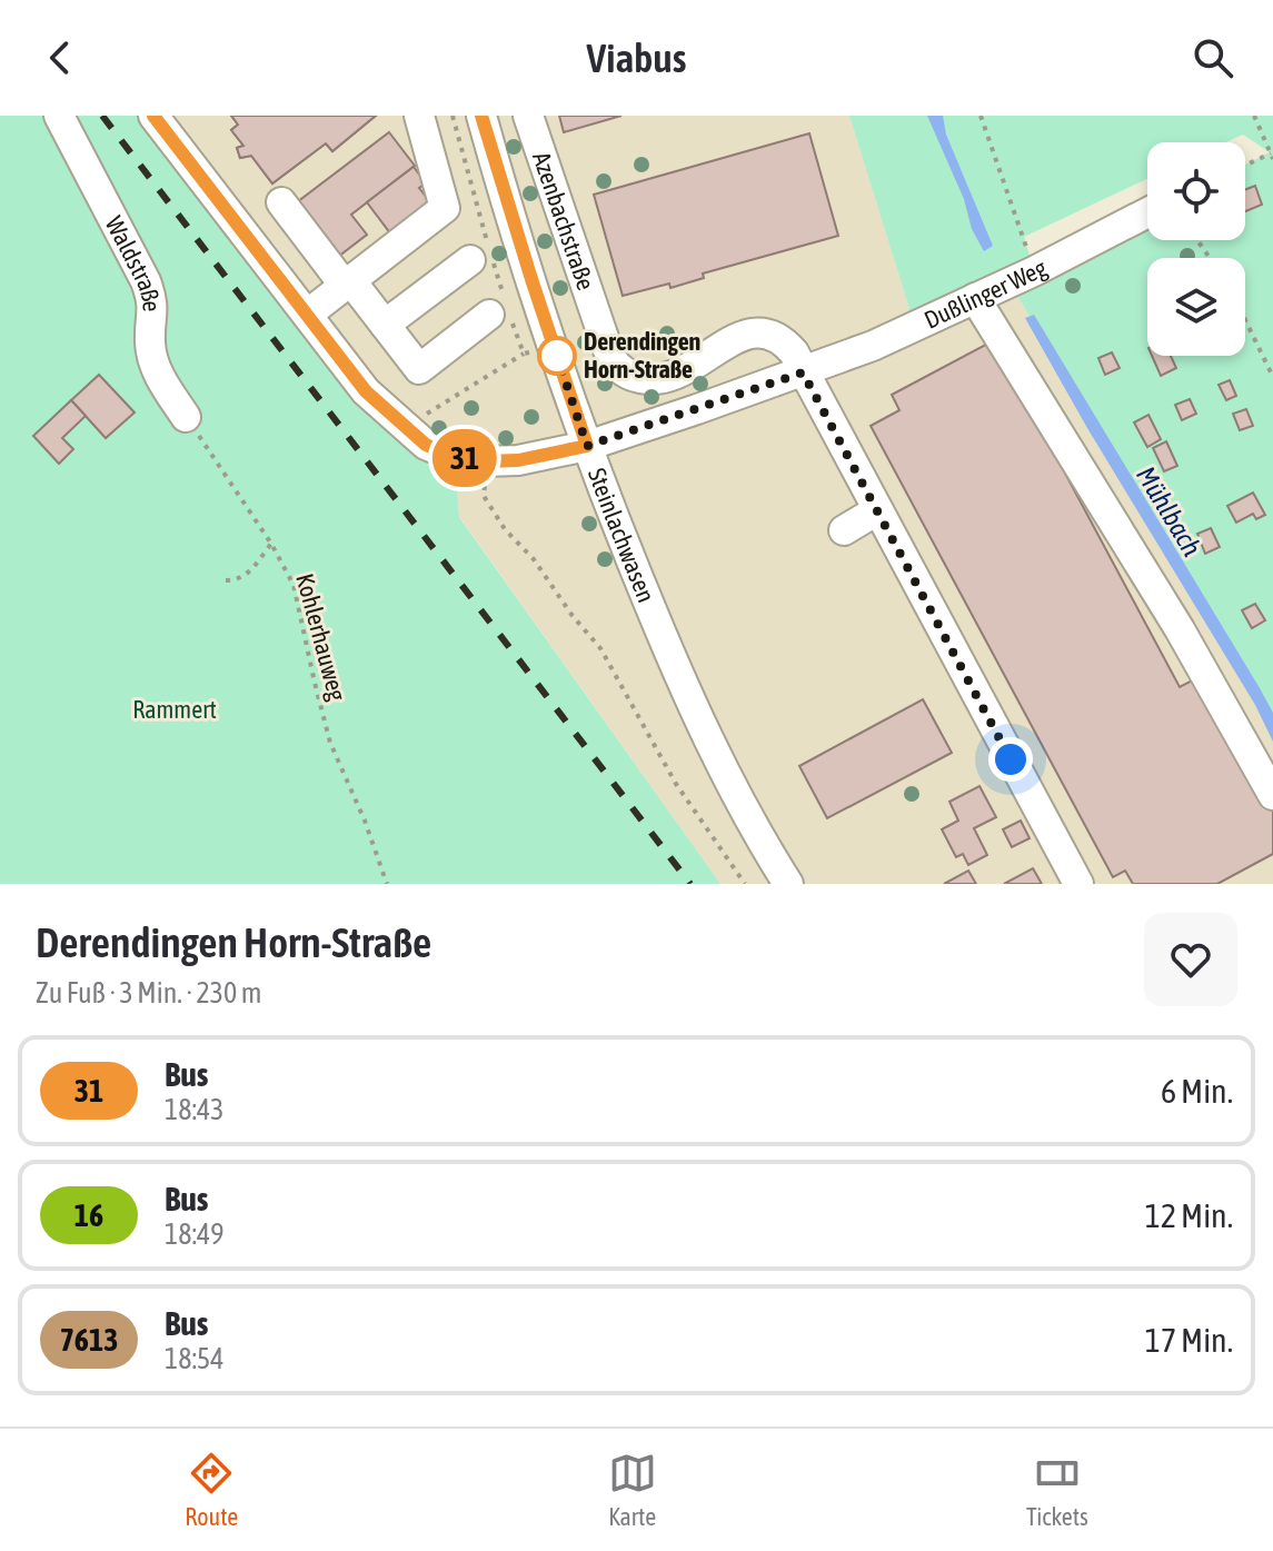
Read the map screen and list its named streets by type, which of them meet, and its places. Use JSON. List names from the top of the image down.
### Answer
{
  "streets": {
    "street": [
      "Azenbachstraße",
      "Waldstraße",
      "Dußlinger Weg",
      "Steinlachwasen"
    ],
    "path": ["Kohlerhauweg"]
  },
  "crossings": [
    ["Azenbachstraße", "Dußlinger Weg"],
    ["Waldstraße", "Kohlerhauweg"],
    ["Dußlinger Weg", "Steinlachwasen"]
  ],
  "water": ["Mühlbach"],
  "parks": ["Rammert"],
  "places": ["Derendingen Horn-Straße"],
  "lines": ["bus line 31"],
  "page": {
    "header": "Viabus",
    "on_map": "31",
    "heading": ["Derendingen Horn-Straße", "Zu Fuß · 3 Min. · 230 m"],
    "list": [
      {
        "mark": "31",
        "name": "Bus",
        "note": "18:43",
        "value": "6 Min."
      },
      {
        "mark": "16",
        "name": "Bus",
        "note": "18:49",
        "value": "12 Min."
      },
      {
        "mark": "7613",
        "name": "Bus",
        "note": "18:54",
        "value": "17 Min."
      }
    ],
    "tabs": ["Route", "Karte", "Tickets"]
  }
}
